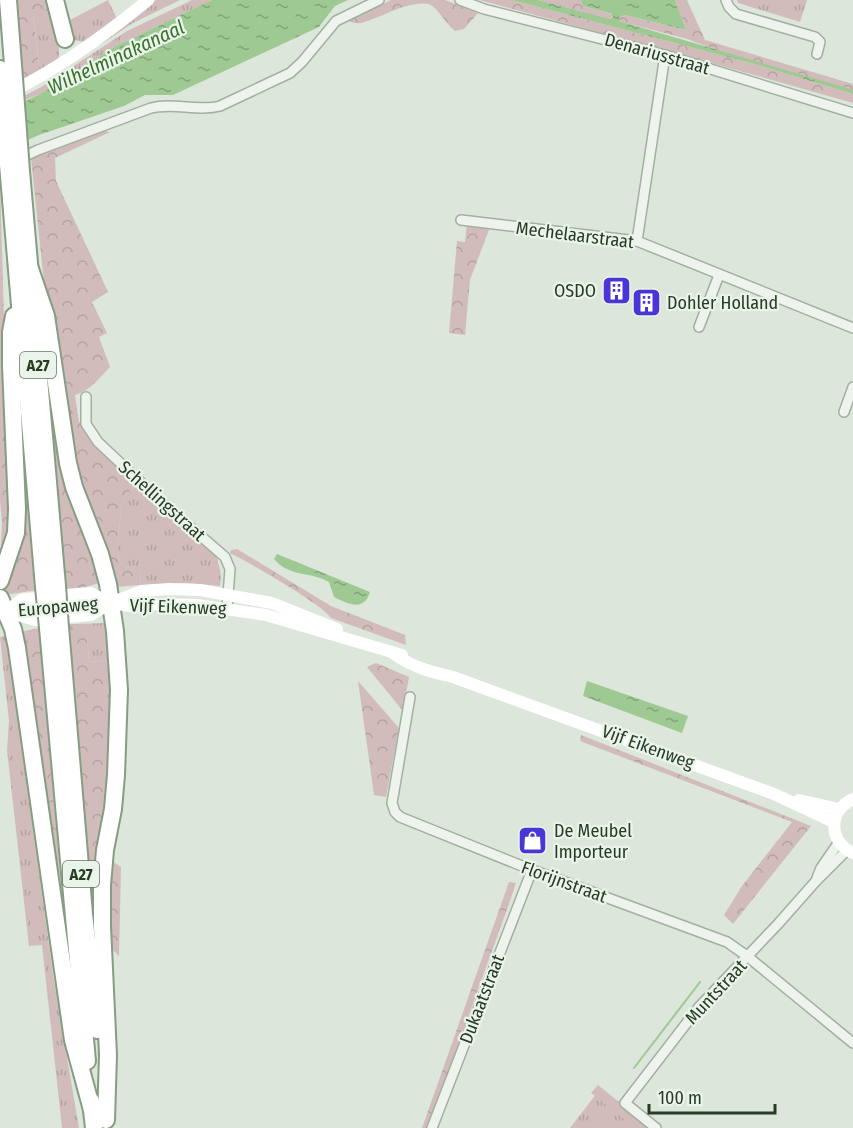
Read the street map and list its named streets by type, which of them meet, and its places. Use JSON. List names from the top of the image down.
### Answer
{
  "streets": {
    "highway": ["A27"],
    "main road": ["Europaweg", "Vijf Eikenweg"],
    "street": [
      "Denariusstraat",
      "Mechelaarstraat",
      "Schellingstraat",
      "Florijnstraat",
      "Muntstraat",
      "Dukaatstraat"
    ]
  },
  "crossings": [
    ["A27", "Europaweg"],
    ["A27", "Vijf Eikenweg"],
    ["Schellingstraat", "Vijf Eikenweg"],
    ["Europaweg", "Vijf Eikenweg"],
    ["Florijnstraat", "Muntstraat"],
    ["Florijnstraat", "Dukaatstraat"]
  ],
  "water": ["Wilhelminakanaal"],
  "places": {
    "building": ["OSDO", "Dohler Holland"],
    "shop": ["De Meubel Importeur"]
  },
  "scale_bar": "100 m"
}
